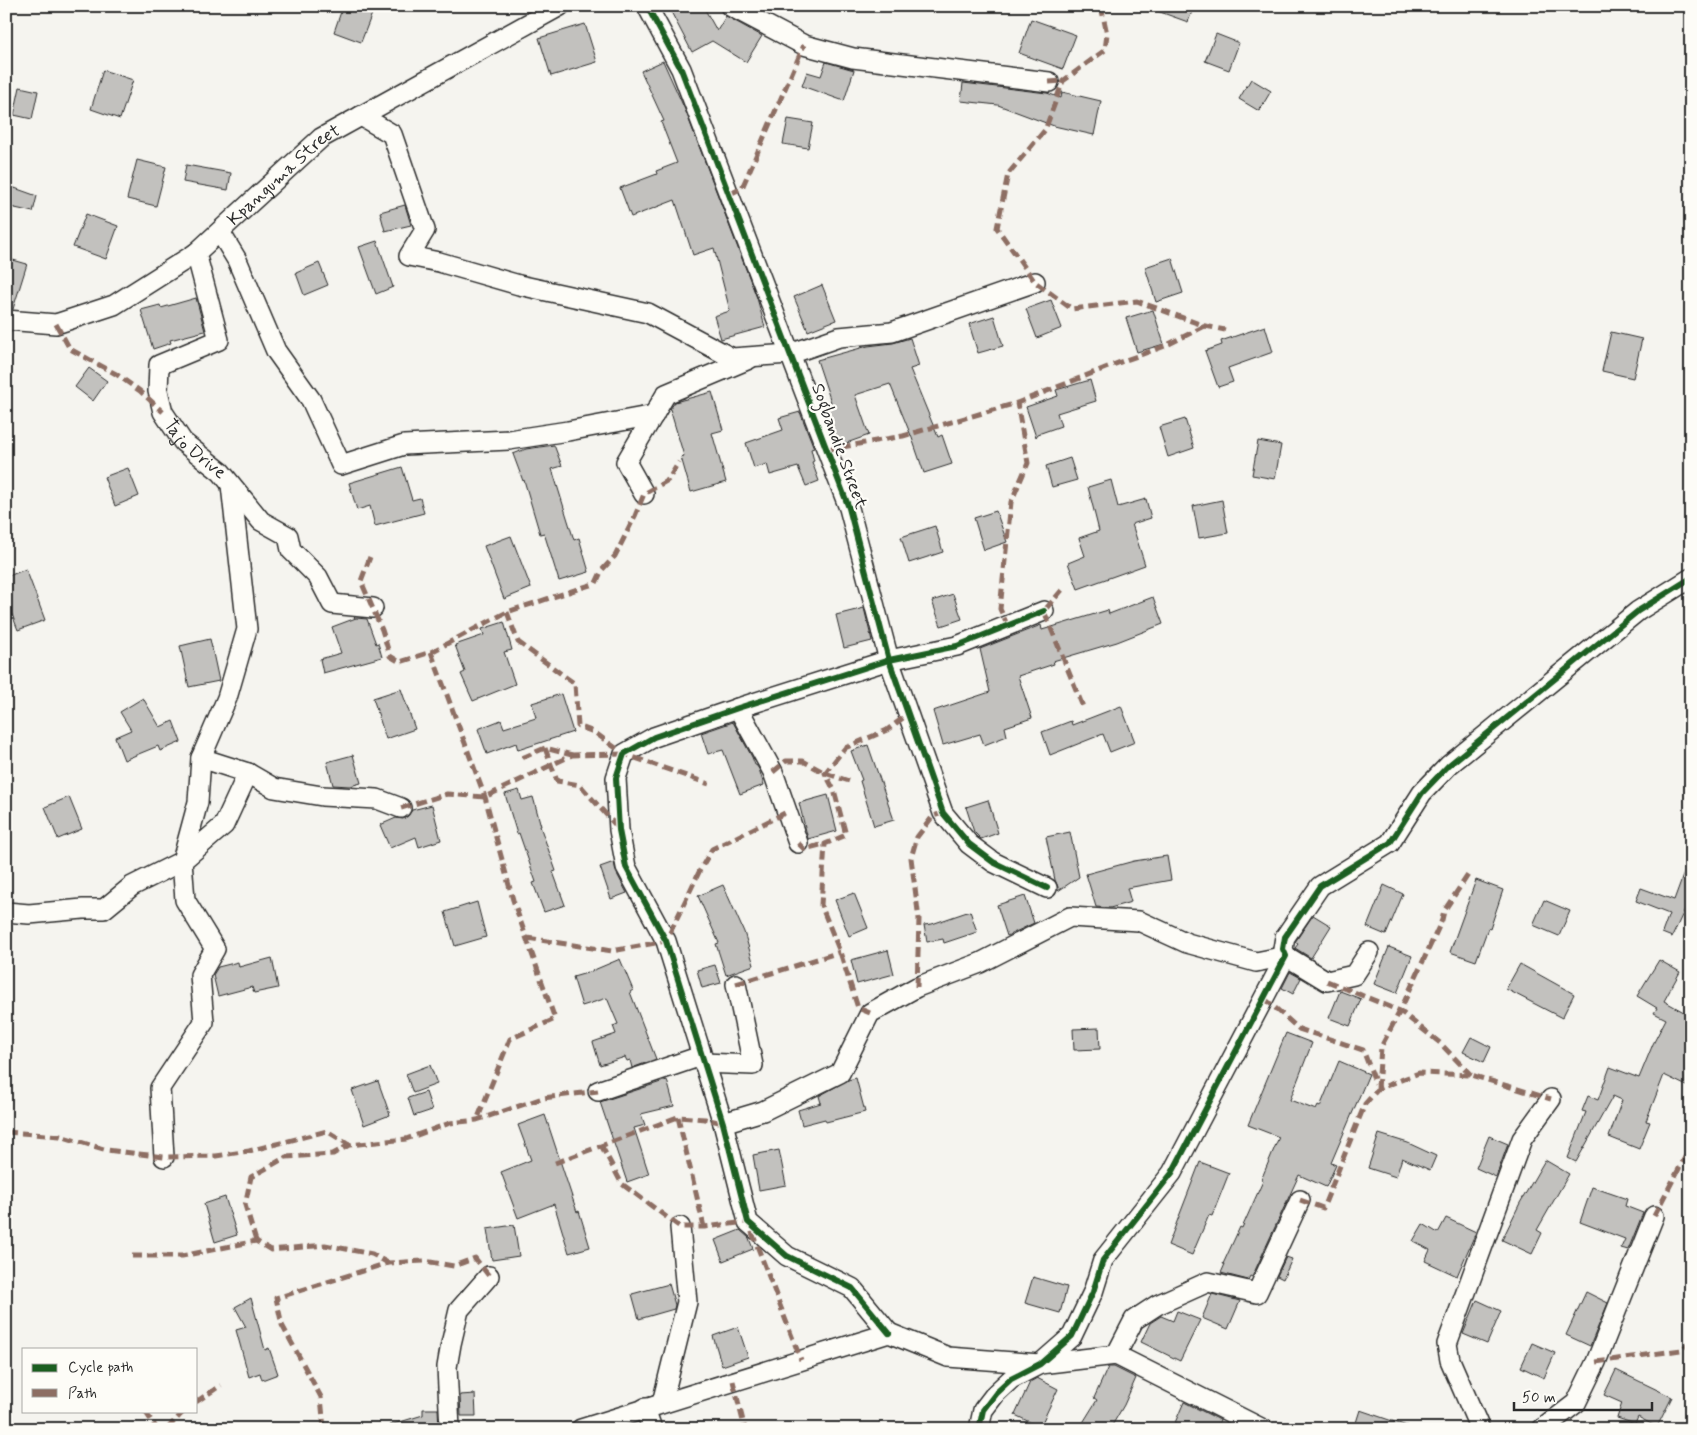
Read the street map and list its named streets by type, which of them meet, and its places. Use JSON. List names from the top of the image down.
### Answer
{
  "streets": {
    "street": ["Kpanguma Street", "Sogbandie Street", "Tajo Drive"]
  },
  "crossings": [
    ["Kpanguma Street", "Tajo Drive"]
  ],
  "legend": ["Cycle path", "Path"],
  "scale_bar": "50 m"
}
